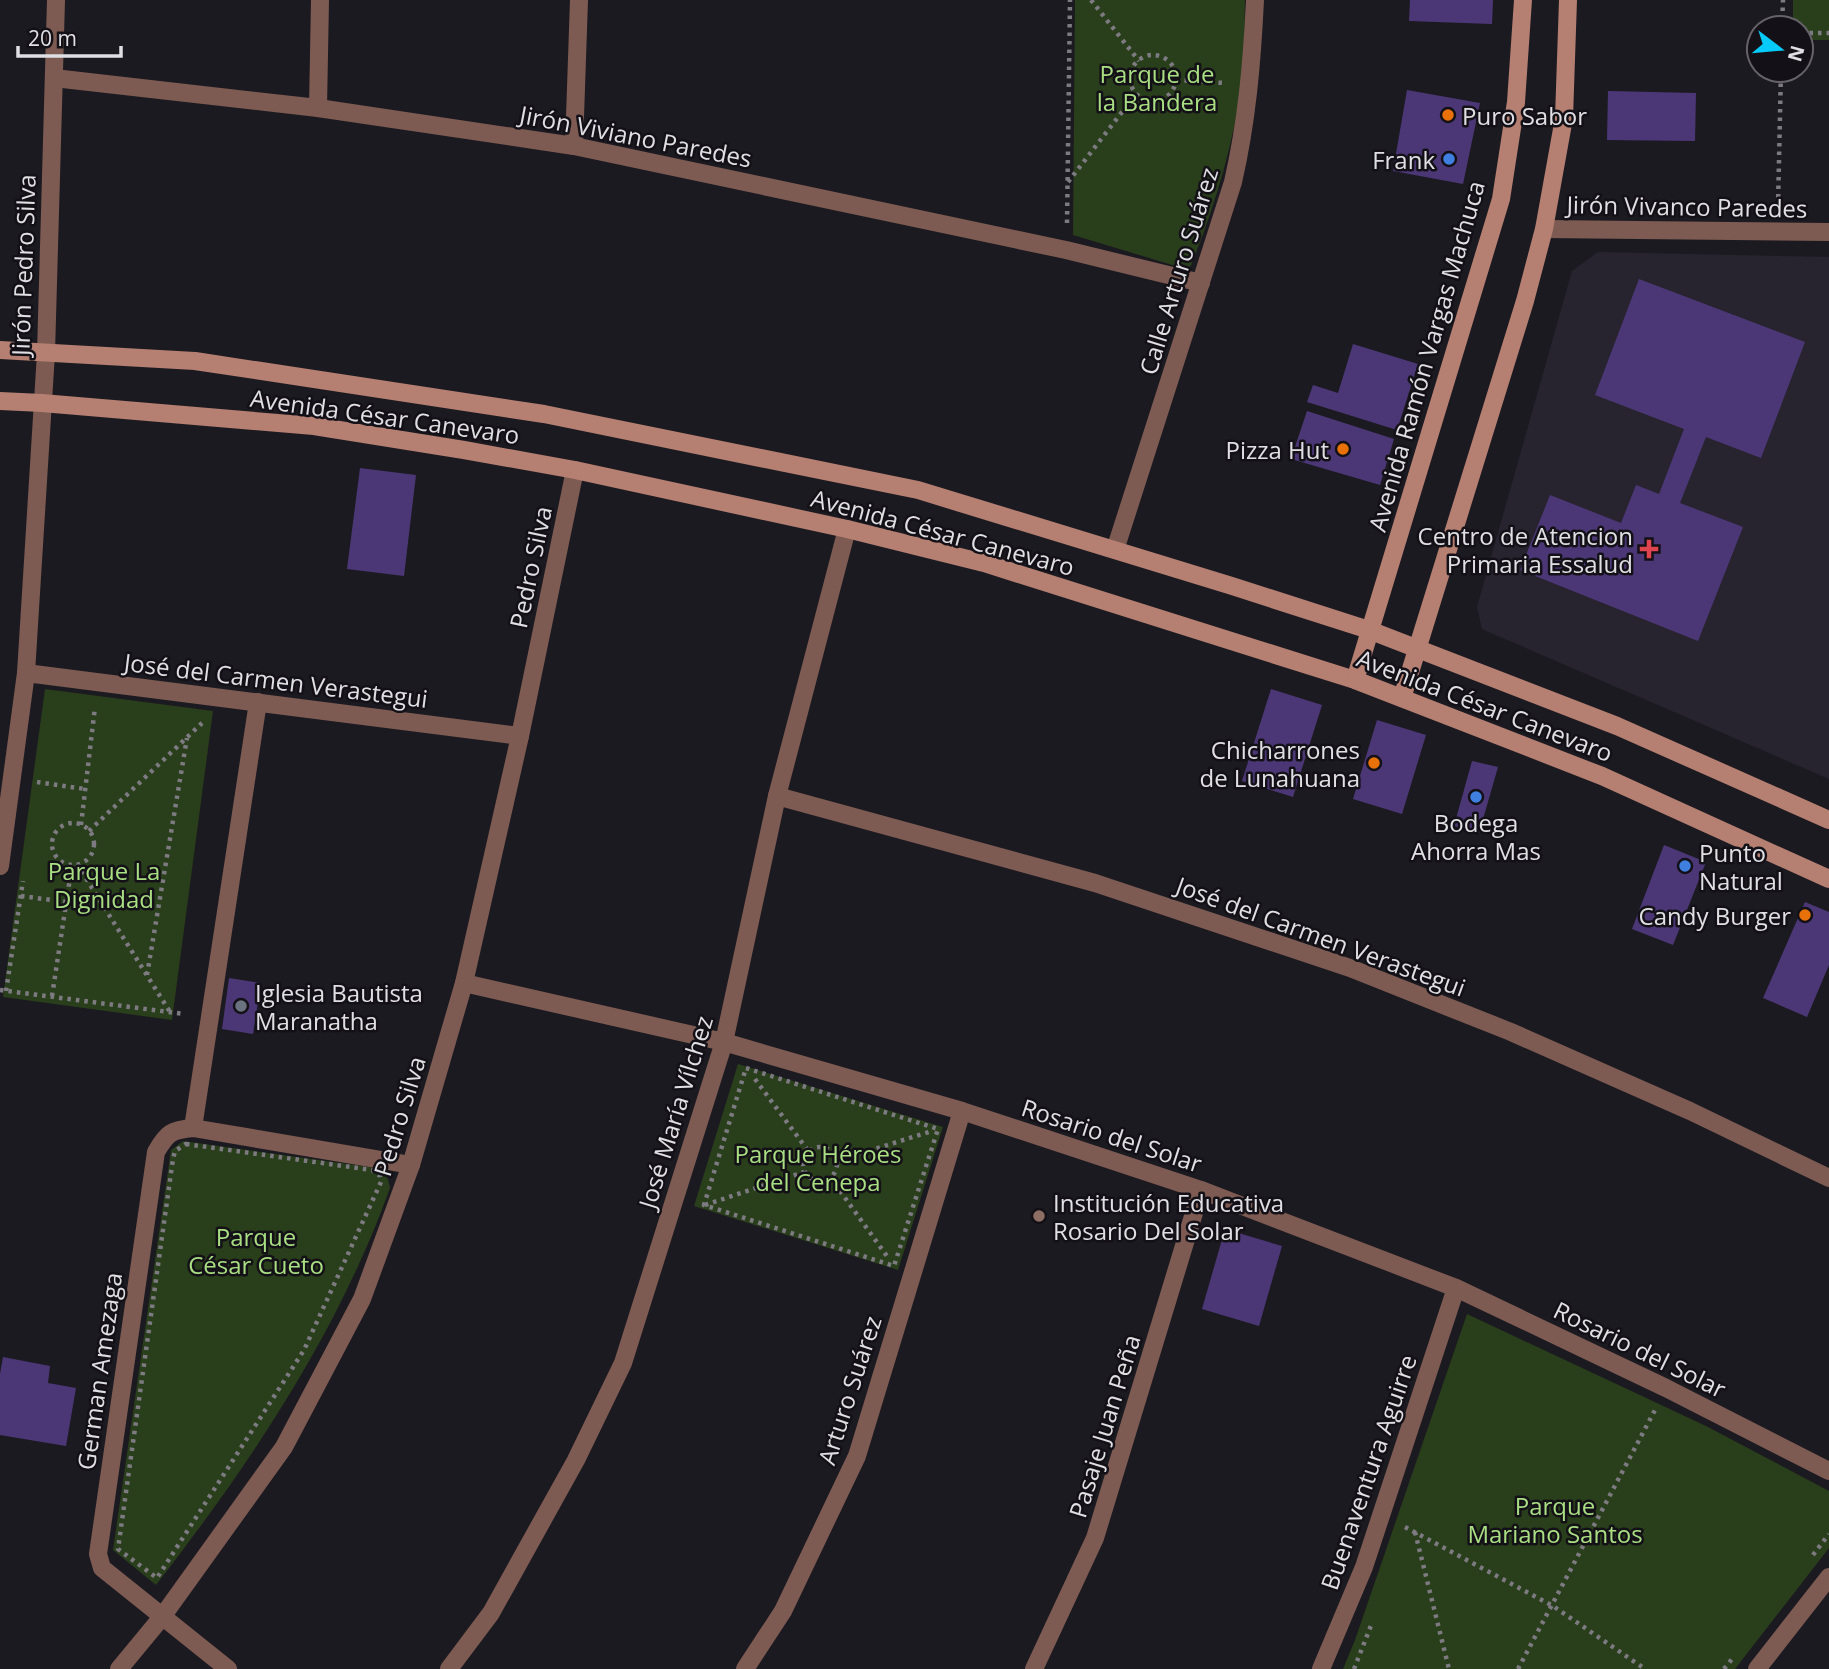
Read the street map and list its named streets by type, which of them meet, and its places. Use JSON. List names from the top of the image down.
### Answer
{
  "streets": {
    "main road": ["Avenida Ramón Vargas Machuca", "Avenida César Canevaro"],
    "street": [
      "Jirón Viviano Paredes",
      "Jirón Vivanco Paredes",
      "Jirón Pedro Silva",
      "Calle Arturo Suárez",
      "Pedro Silva",
      "José del Carmen Verastegui",
      "José María Vílchez",
      "Rosario del Solar",
      "German Amezaga",
      "Arturo Suárez",
      "Pasaje Juan Peña",
      "Buenaventura Aguirre"
    ]
  },
  "crossings": [
    ["Jirón Viviano Paredes", "Jirón Pedro Silva"],
    ["Jirón Viviano Paredes", "Calle Arturo Suárez"],
    ["Jirón Pedro Silva", "Avenida César Canevaro"],
    ["Jirón Pedro Silva", "José del Carmen Verastegui"],
    ["Calle Arturo Suárez", "Avenida César Canevaro"],
    ["Avenida Ramón Vargas Machuca", "Avenida César Canevaro"],
    ["Avenida César Canevaro", "Pedro Silva"],
    ["Avenida César Canevaro", "José María Vílchez"],
    ["Pedro Silva", "José del Carmen Verastegui"],
    ["Pedro Silva", "Rosario del Solar"],
    ["Pedro Silva", "German Amezaga"],
    ["José del Carmen Verastegui", "José María Vílchez"],
    ["José María Vílchez", "Rosario del Solar"],
    ["Rosario del Solar", "Arturo Suárez"],
    ["Rosario del Solar", "Pasaje Juan Peña"],
    ["Rosario del Solar", "Buenaventura Aguirre"]
  ],
  "parks": [
    "Parque de la Bandera",
    "Parque La Dignidad",
    "Parque Héroes del Cenepa",
    "Parque César Cueto",
    "Parque Mariano Santos"
  ],
  "places": {
    "other": [
      "Puro Sabor",
      "Frank",
      "Pizza Hut",
      "Chicharrones de Lunahuana",
      "Bodega Ahorra Mas",
      "Punto Natural",
      "Candy Burger",
      "Iglesia Bautista Maranatha",
      "Institución Educativa Rosario Del Solar"
    ],
    "health": ["Centro de Atencion Primaria Essalud"]
  },
  "scale_bar": "20 m",
  "north": "right"
}
